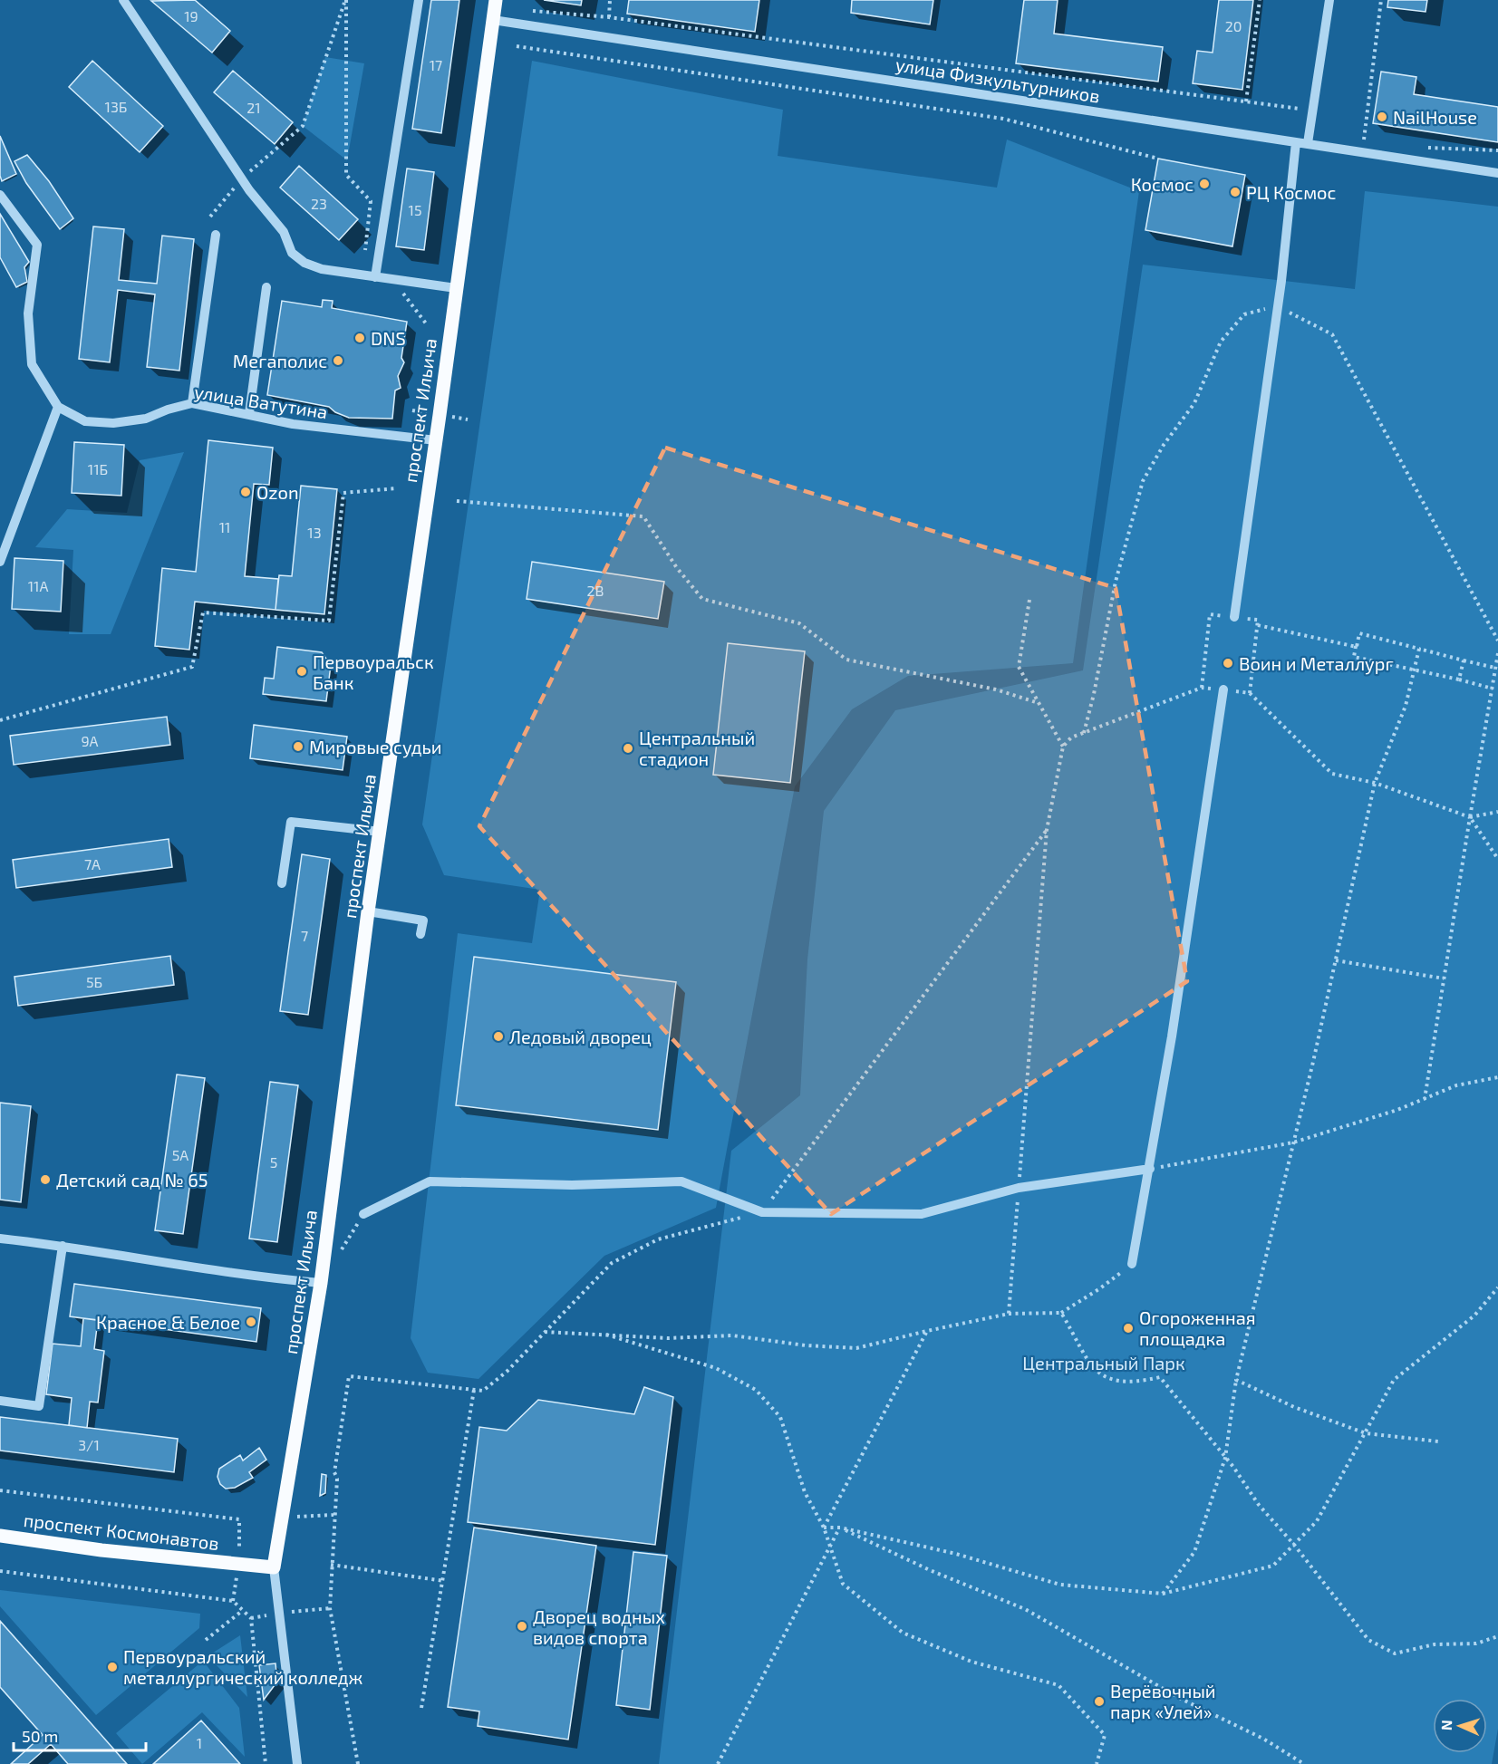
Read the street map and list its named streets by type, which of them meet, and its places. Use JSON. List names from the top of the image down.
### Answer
{
  "streets": {
    "main road": ["проспект Ильича", "проспект Космонавтов"],
    "street": ["улица Физкультурников", "улица Ватутина"]
  },
  "crossings": [
    ["улица Физкультурников", "проспект Ильича"],
    ["улица Ватутина", "проспект Ильича"]
  ],
  "parks": ["Центральный Парк"],
  "places": [
    "NailHouse",
    "Космос",
    "РЦ Космос",
    "DNS",
    "Мегаполис",
    "Ozon",
    "Воин и Металлург",
    "Первоуральск Банк",
    "Мировые судьи",
    "Центральный стадион",
    "Ледовый дворец",
    "Детский сад № 65",
    "Красное & Белое",
    "Огороженная площадка",
    "Дворец водных видов спорта",
    "Первоуральский металлургический колледж",
    "Верёвочный парк «Улей»"
  ],
  "house_numbers": [
    "19",
    "20",
    "17",
    "13Б",
    "21",
    "23",
    "15",
    "11Б",
    "11",
    "13",
    "11А",
    "2В",
    "9А",
    "7А",
    "7",
    "5Б",
    "5А",
    "5",
    "3/1",
    "1"
  ],
  "scale_bar": "50 m",
  "north": "left"
}
